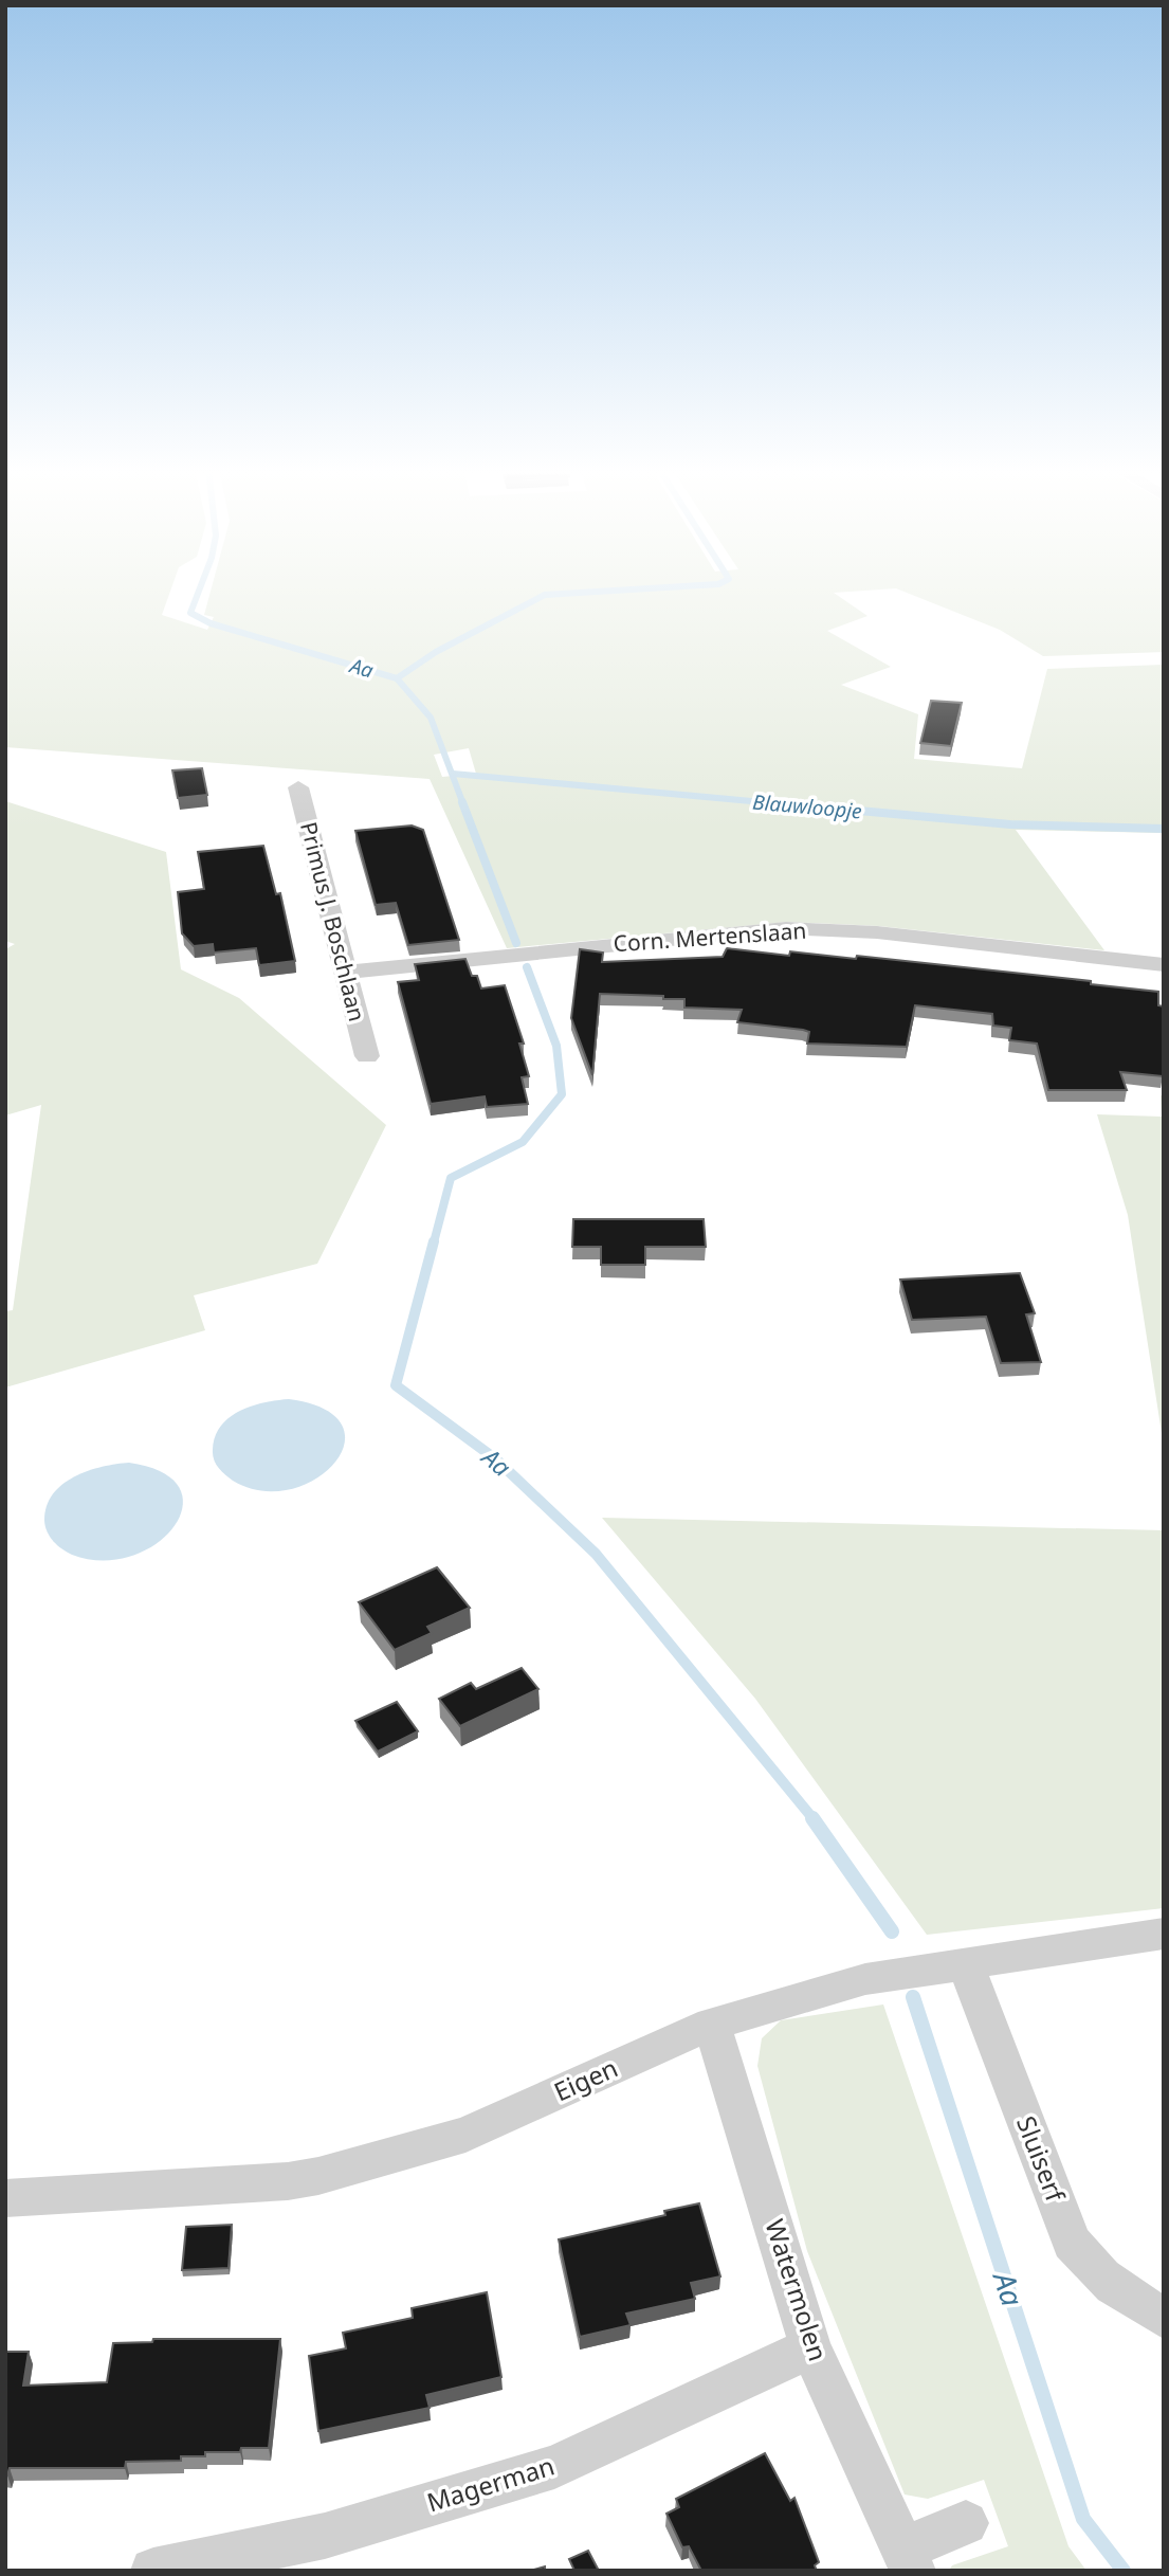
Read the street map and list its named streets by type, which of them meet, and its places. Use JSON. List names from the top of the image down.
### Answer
{
  "streets": {
    "street": [
      "Primus J. Boschlaan",
      "Corn. Mertenslaan",
      "Eigen",
      "Sluiserf",
      "Watermolen",
      "Magerman"
    ]
  },
  "crossings": [
    ["Primus J. Boschlaan", "Corn. Mertenslaan"],
    ["Eigen", "Sluiserf"],
    ["Eigen", "Watermolen"],
    ["Watermolen", "Magerman"]
  ],
  "water": ["Aa", "Blauwloopje"]
}
